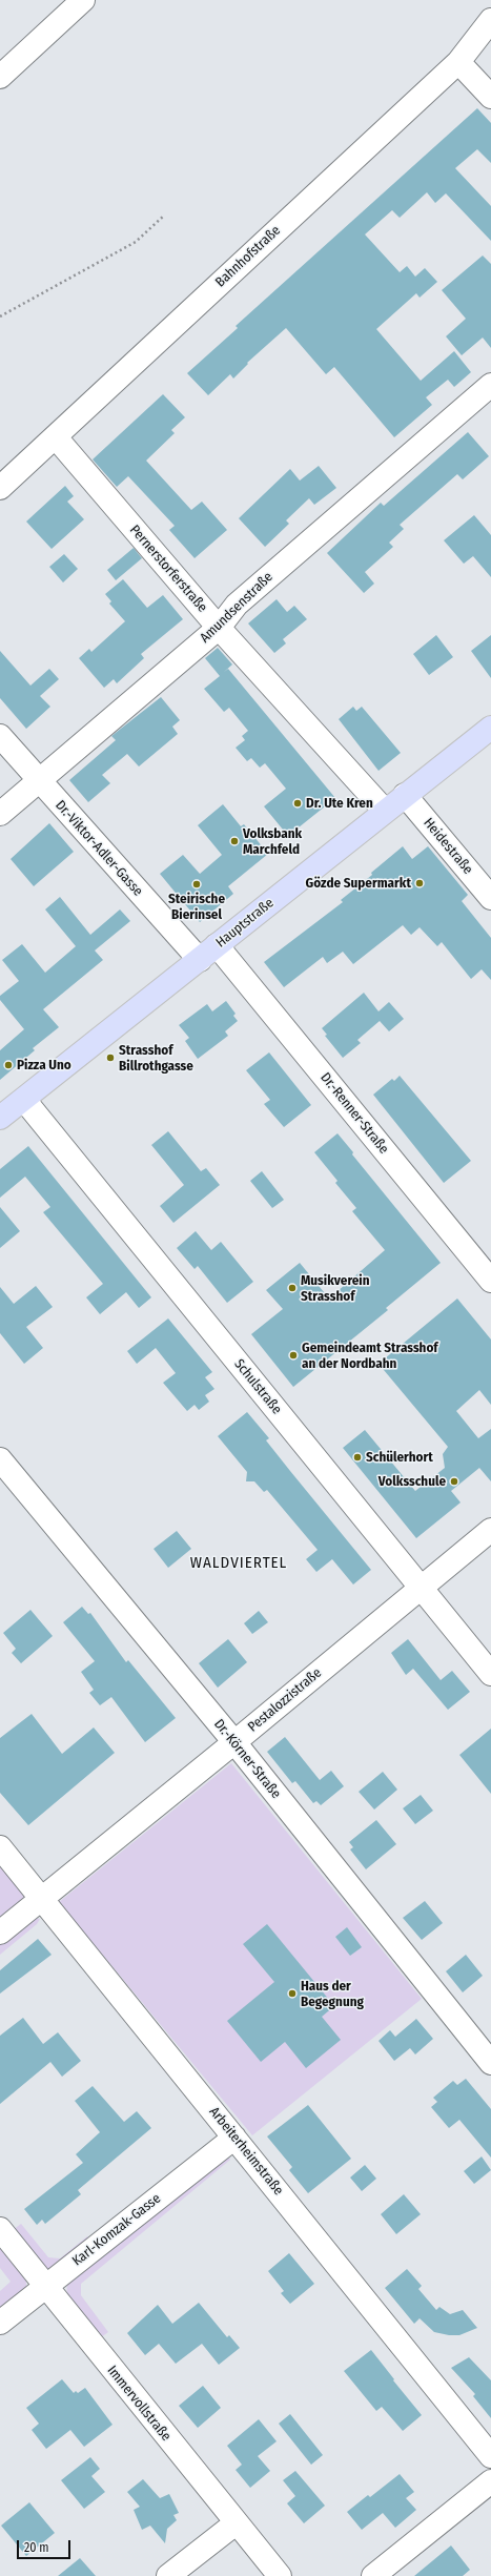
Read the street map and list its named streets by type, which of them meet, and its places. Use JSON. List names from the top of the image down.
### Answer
{
  "streets": {
    "main road": ["Hauptstraße"],
    "street": [
      "Bahnhofstraße",
      "Pernerstorferstraße",
      "Amundsenstraße",
      "Heidestraße",
      "Dr.-Viktor-Adler-Gasse",
      "Dr.-Renner-Straße",
      "Schulstraße",
      "Pestalozzistraße",
      "Dr.-Körner-Straße",
      "Arbeiterheimstraße",
      "Karl-Komzak-Gasse",
      "Immervollstraße"
    ]
  },
  "crossings": [
    ["Bahnhofstraße", "Pernerstorferstraße"],
    ["Pernerstorferstraße", "Amundsenstraße"],
    ["Pernerstorferstraße", "Hauptstraße"],
    ["Amundsenstraße", "Dr.-Viktor-Adler-Gasse"],
    ["Heidestraße", "Hauptstraße"],
    ["Dr.-Viktor-Adler-Gasse", "Hauptstraße"],
    ["Dr.-Viktor-Adler-Gasse", "Dr.-Renner-Straße"],
    ["Hauptstraße", "Dr.-Renner-Straße"],
    ["Hauptstraße", "Schulstraße"],
    ["Schulstraße", "Pestalozzistraße"],
    ["Pestalozzistraße", "Dr.-Körner-Straße"],
    ["Pestalozzistraße", "Arbeiterheimstraße"],
    ["Arbeiterheimstraße", "Karl-Komzak-Gasse"],
    ["Karl-Komzak-Gasse", "Immervollstraße"]
  ],
  "districts": ["WALDVIERTEL"],
  "places": [
    "Dr. Ute Kren",
    "Volksbank Marchfeld",
    "Gözde Supermarkt",
    "Steirische Bierinsel",
    "Strasshof Billrothgasse",
    "Pizza Uno",
    "Musikverein Strasshof",
    "Gemeindeamt Strasshof an der Nordbahn",
    "Schülerhort",
    "Volksschule",
    "Haus der Begegnung"
  ],
  "scale_bar": "20 m"
}
